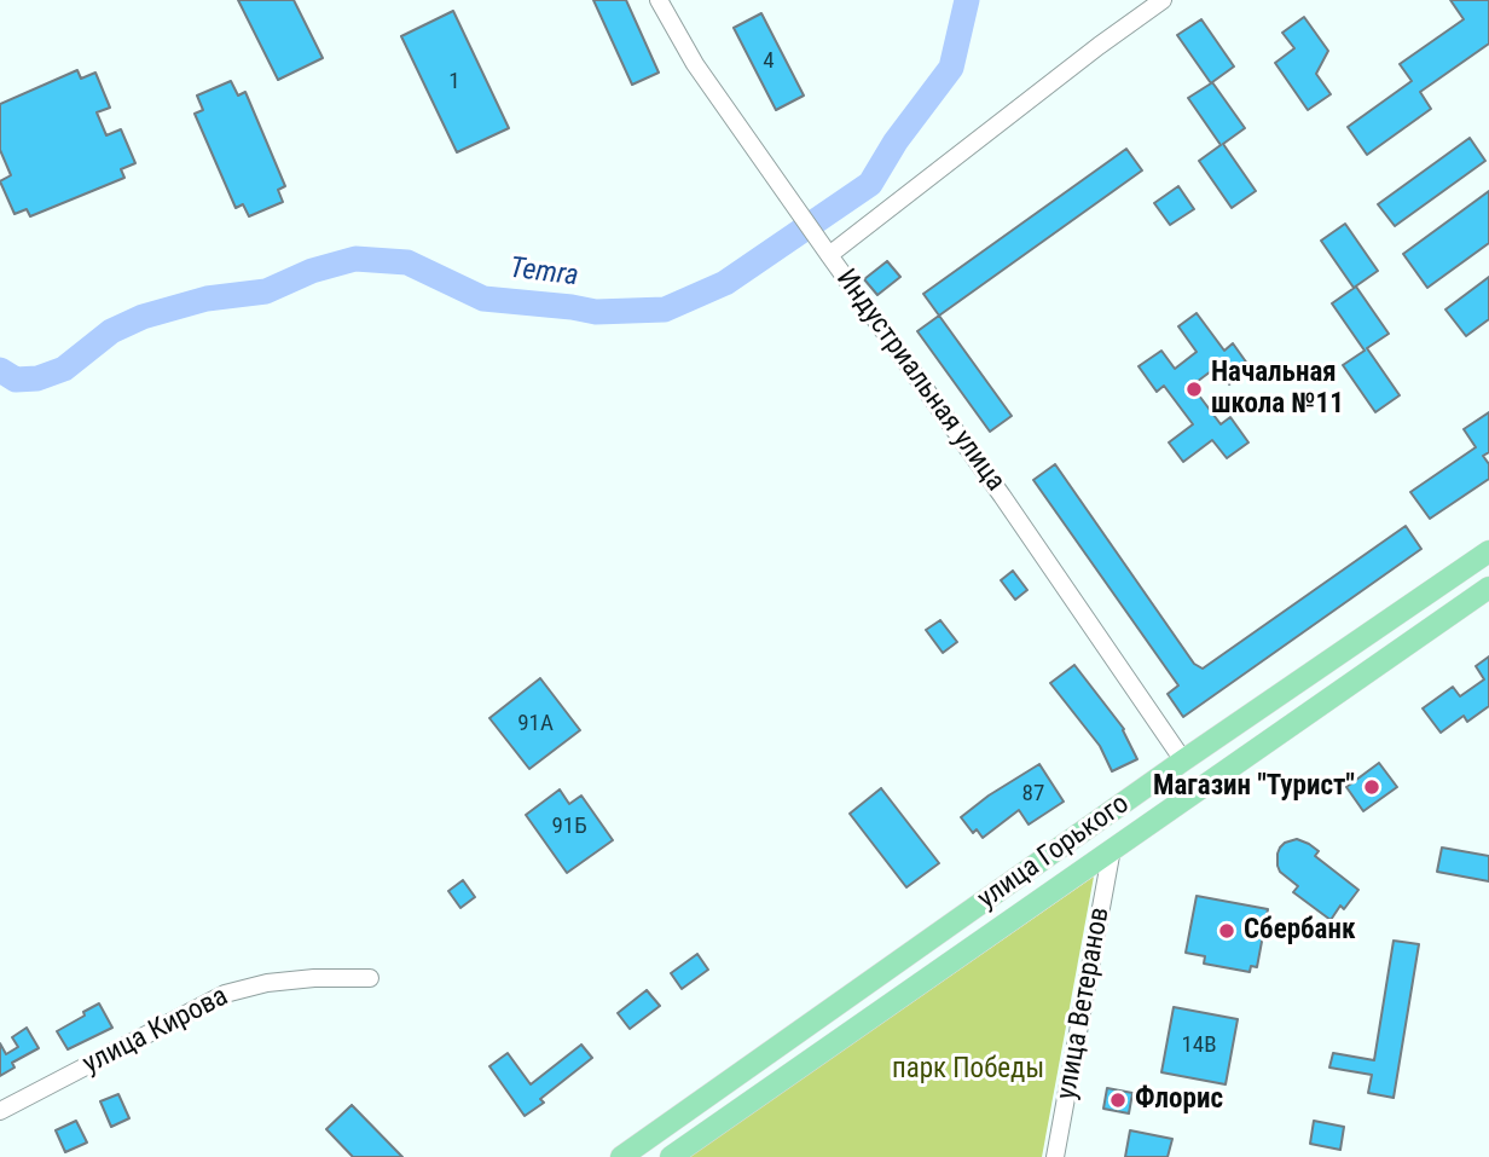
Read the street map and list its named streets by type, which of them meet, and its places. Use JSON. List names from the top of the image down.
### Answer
{
  "streets": {
    "main road": ["улица Горького"],
    "street": ["Индустриальная улица", "улица Ветеранов", "улица Кирова"]
  },
  "crossings": [
    ["Индустриальная улица", "улица Горького"],
    ["улица Горького", "улица Ветеранов"]
  ],
  "water": ["Temra"],
  "parks": ["парк Победы"],
  "places": [
    "Начальная школа №11",
    "Магазин \"Турист\"",
    "Сбербанк",
    "Флорис"
  ],
  "house_numbers": [
    "4",
    "1",
    "91А",
    "87",
    "91Б",
    "14В"
  ]
}
